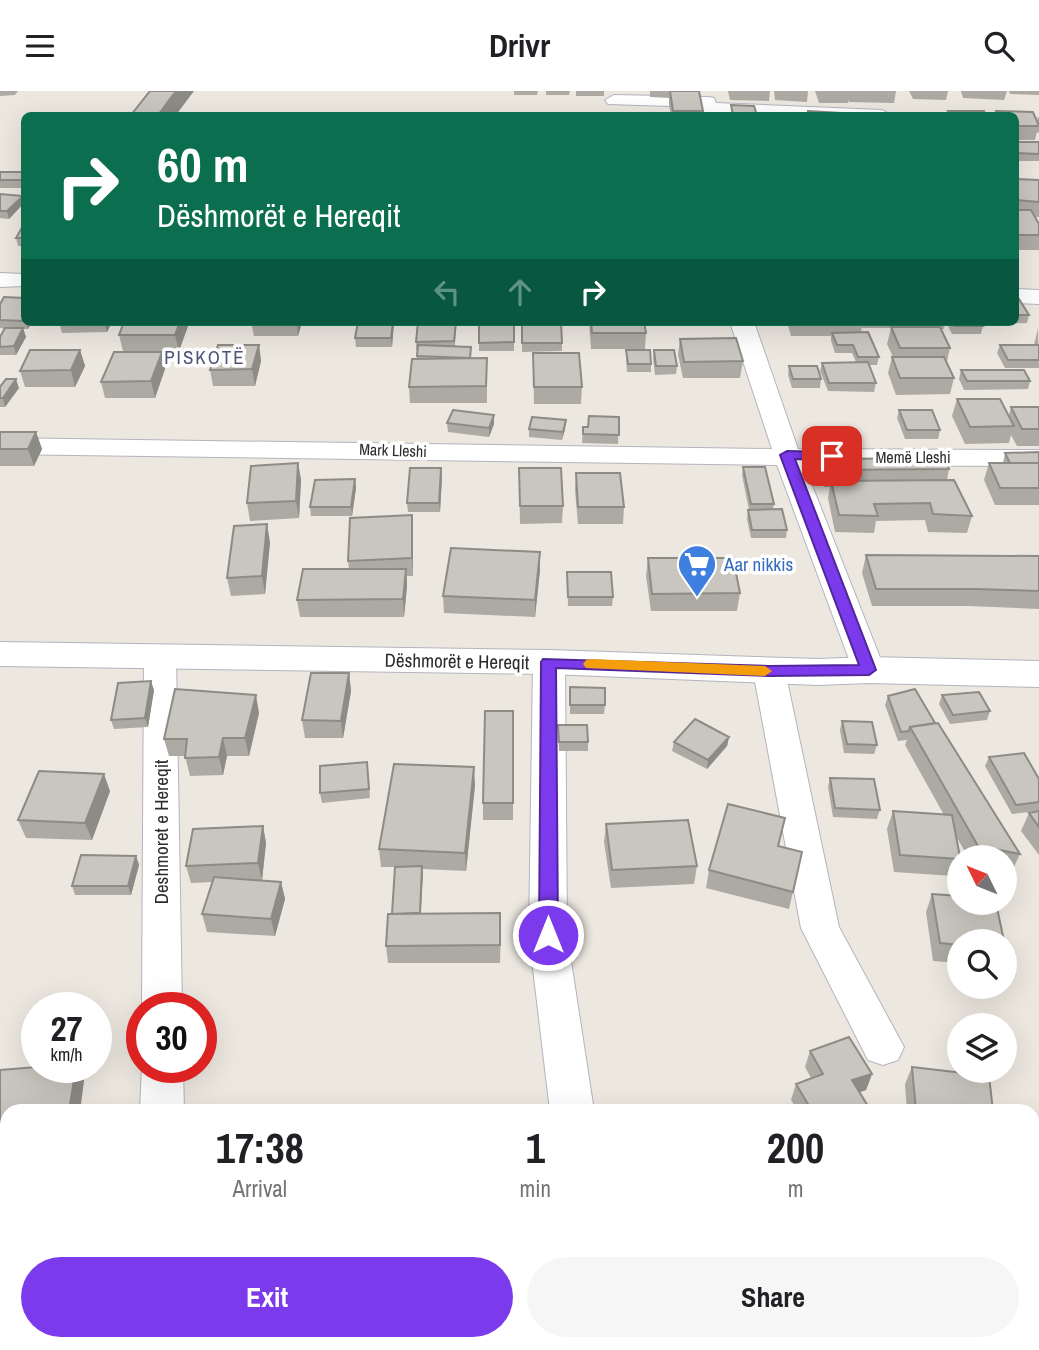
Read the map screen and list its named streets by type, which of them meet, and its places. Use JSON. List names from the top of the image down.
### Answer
{
  "streets": {
    "main road": ["Dëshmorët e Hereqit"],
    "street": ["Mark Lleshi", "Memë Lleshi", "Deshmoret e Hereqit"]
  },
  "crossings": [
    ["Mark Lleshi", "Memë Lleshi"],
    ["Dëshmorët e Hereqit", "Deshmoret e Hereqit"]
  ],
  "districts": ["PISKOTË"],
  "places": {
    "supermarket": ["Aar nikkis"]
  },
  "north": "top left",
  "page": {
    "header": "Drivr",
    "turn": ["60 m", "Dëshmorët e Hereqit"],
    "speed": "27 km/h",
    "limit": "30",
    "eta": [
      "17:38",
      "Arrival",
      "1",
      "min",
      "200",
      "m"
    ],
    "buttons": ["Exit", "Share"]
  }
}
